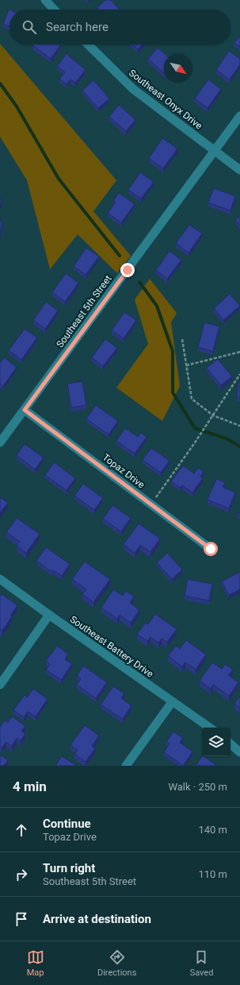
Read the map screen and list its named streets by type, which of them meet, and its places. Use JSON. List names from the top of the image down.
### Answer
{
  "streets": {
    "street": [
      "Southeast Onyx Drive",
      "Southeast 5th Street",
      "Topaz Drive",
      "Southeast Battery Drive"
    ]
  },
  "crossings": [
    ["Southeast Onyx Drive", "Southeast 5th Street"],
    ["Southeast 5th Street", "Topaz Drive"]
  ],
  "north": "bottom right",
  "page": {
    "search": "Search here",
    "heading": ["4 min", "Walk · 250 m"],
    "list": [
      ["Continue", "Topaz Drive", "140 m"],
      ["Turn right", "Southeast 5th Street", "110 m"],
      "Arrive at destination"
    ],
    "nav": ["Map", "Directions", "Saved"]
  }
}
